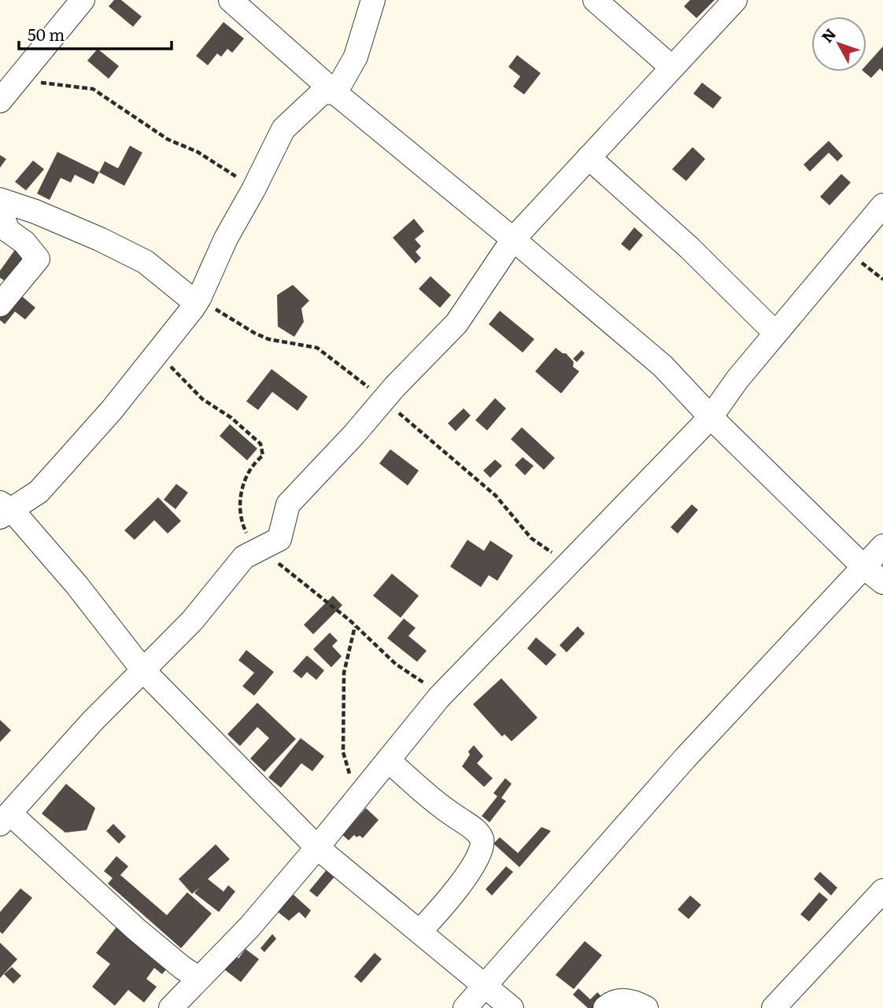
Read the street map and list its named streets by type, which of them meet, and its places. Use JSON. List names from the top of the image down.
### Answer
{
  "scale_bar": "50 m",
  "north": "top left"
}
